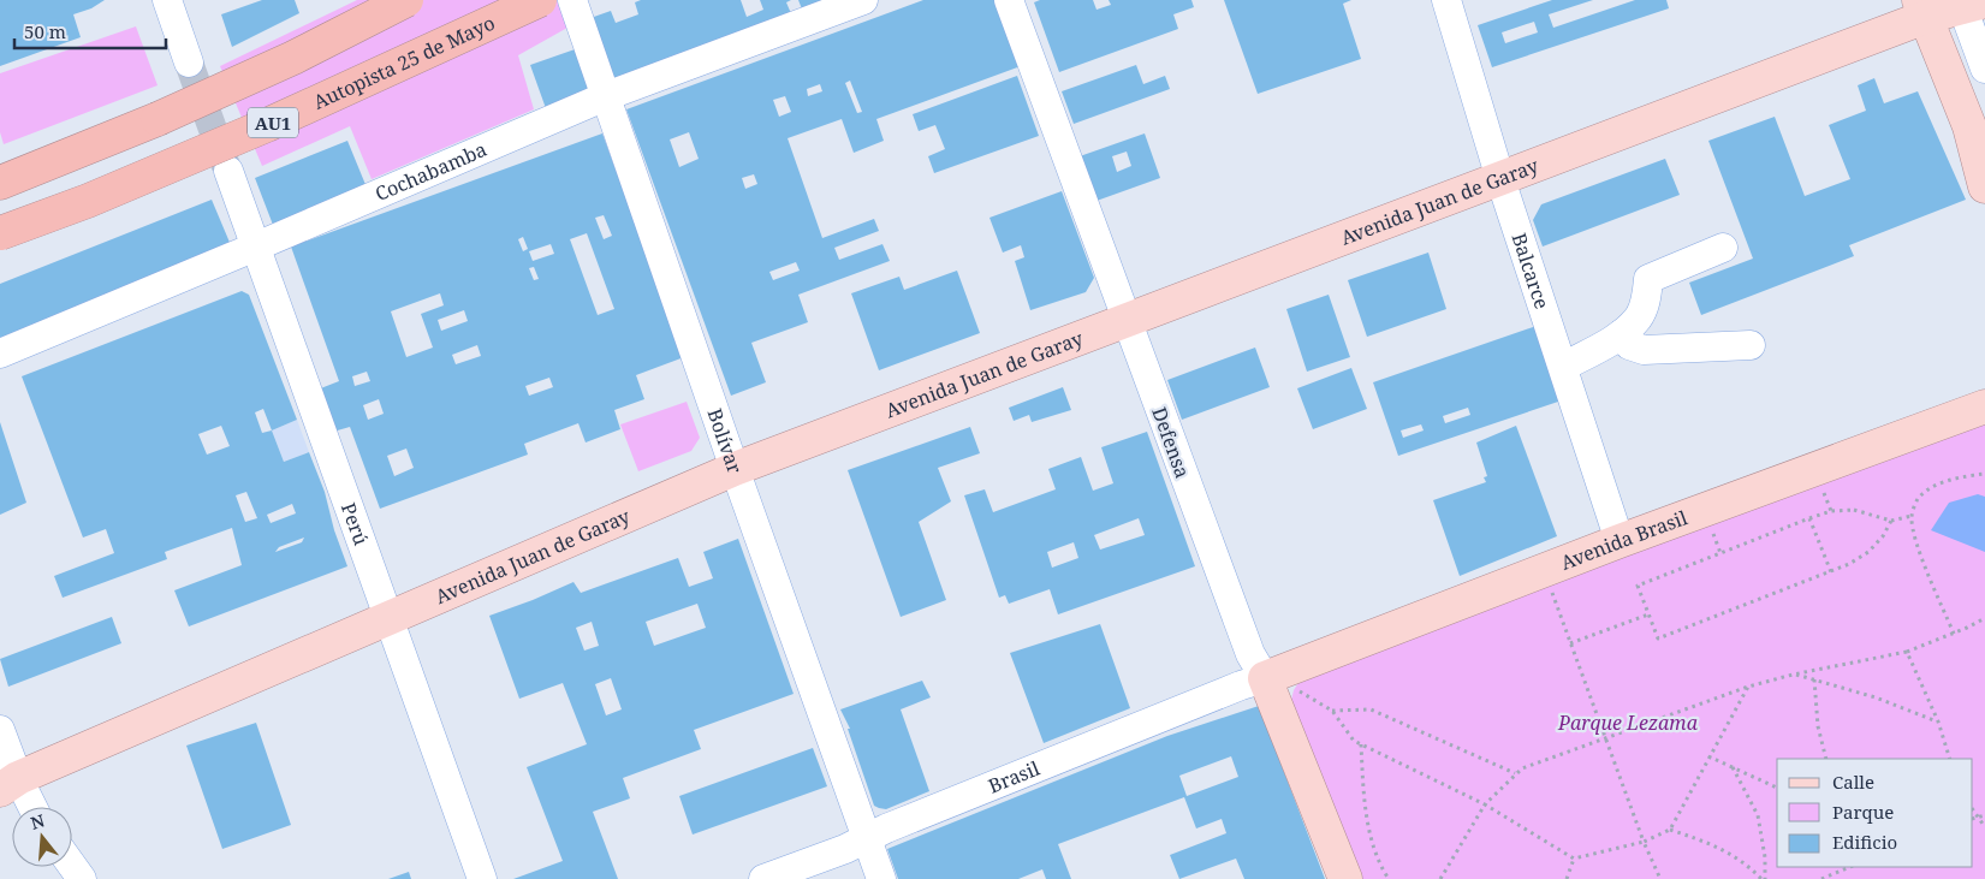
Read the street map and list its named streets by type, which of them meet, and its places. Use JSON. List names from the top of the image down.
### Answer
{
  "streets": {
    "highway": ["Autopista 25 de Mayo", "AU1"],
    "main road": ["Avenida Juan de Garay", "Defensa", "Avenida Brasil"],
    "street": [
      "Cochabamba",
      "Balcarce",
      "Bolívar",
      "Perú",
      "Brasil"
    ]
  },
  "crossings": [
    ["Cochabamba", "Bolívar"],
    ["Cochabamba", "Perú"],
    ["Avenida Juan de Garay", "Balcarce"],
    ["Avenida Juan de Garay", "Bolívar"],
    ["Avenida Juan de Garay", "Defensa"],
    ["Avenida Juan de Garay", "Perú"],
    ["Balcarce", "Avenida Brasil"],
    ["Bolívar", "Brasil"],
    ["Defensa", "Avenida Brasil"],
    ["Defensa", "Brasil"],
    ["Avenida Brasil", "Brasil"]
  ],
  "parks": ["Parque Lezama"],
  "legend": ["Calle", "Parque", "Edificio"],
  "scale_bar": "50 m",
  "north": "top"
}
